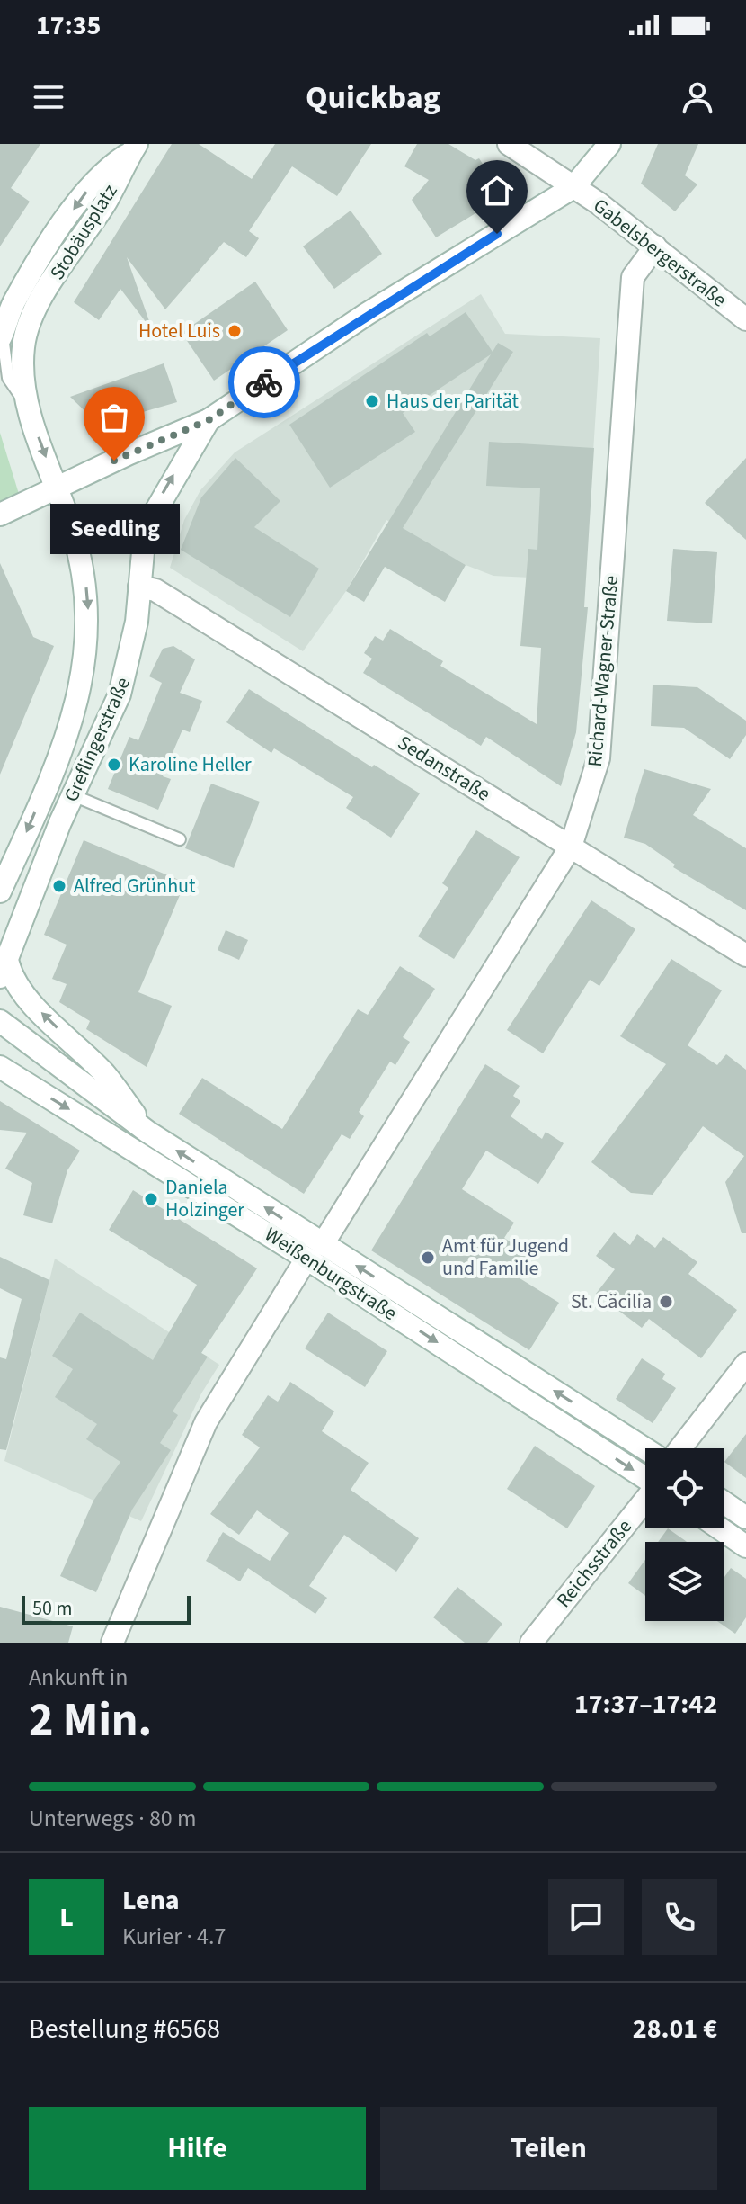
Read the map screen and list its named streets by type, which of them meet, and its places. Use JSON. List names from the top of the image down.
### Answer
{
  "streets": {
    "street": [
      "Stobäusplatz",
      "Gabelsbergerstraße",
      "Richard-Wagner-Straße",
      "Greflingerstraße",
      "Sedanstraße",
      "Weißenburgstraße",
      "Reichsstraße"
    ]
  },
  "crossings": [
    ["Stobäusplatz", "Greflingerstraße"],
    ["Gabelsbergerstraße", "Richard-Wagner-Straße"],
    ["Richard-Wagner-Straße", "Sedanstraße"],
    ["Richard-Wagner-Straße", "Weißenburgstraße"],
    ["Greflingerstraße", "Sedanstraße"],
    ["Greflingerstraße", "Weißenburgstraße"]
  ],
  "places": [
    "Hotel Luis",
    "Haus der Parität",
    "Seedling",
    "Karoline Heller",
    "Alfred Grünhut",
    "Daniela Holzinger",
    "Amt für Jugend und Familie",
    "St. Cäcilia"
  ],
  "scale_bar": "50 m",
  "page": {
    "status": "17:35",
    "header": "Quickbag",
    "bubble": "Seedling",
    "scale": "50 m",
    "heading": ["2 Min.", "Ankunft in", "17:37–17:42"],
    "panel": [
      "Lena",
      "Kurier · 4.7",
      "Bestellung #6568",
      "28.01 €"
    ],
    "bar": "Unterwegs · 80 m",
    "round": "L",
    "buttons": ["Hilfe", "Teilen"]
  }
}
